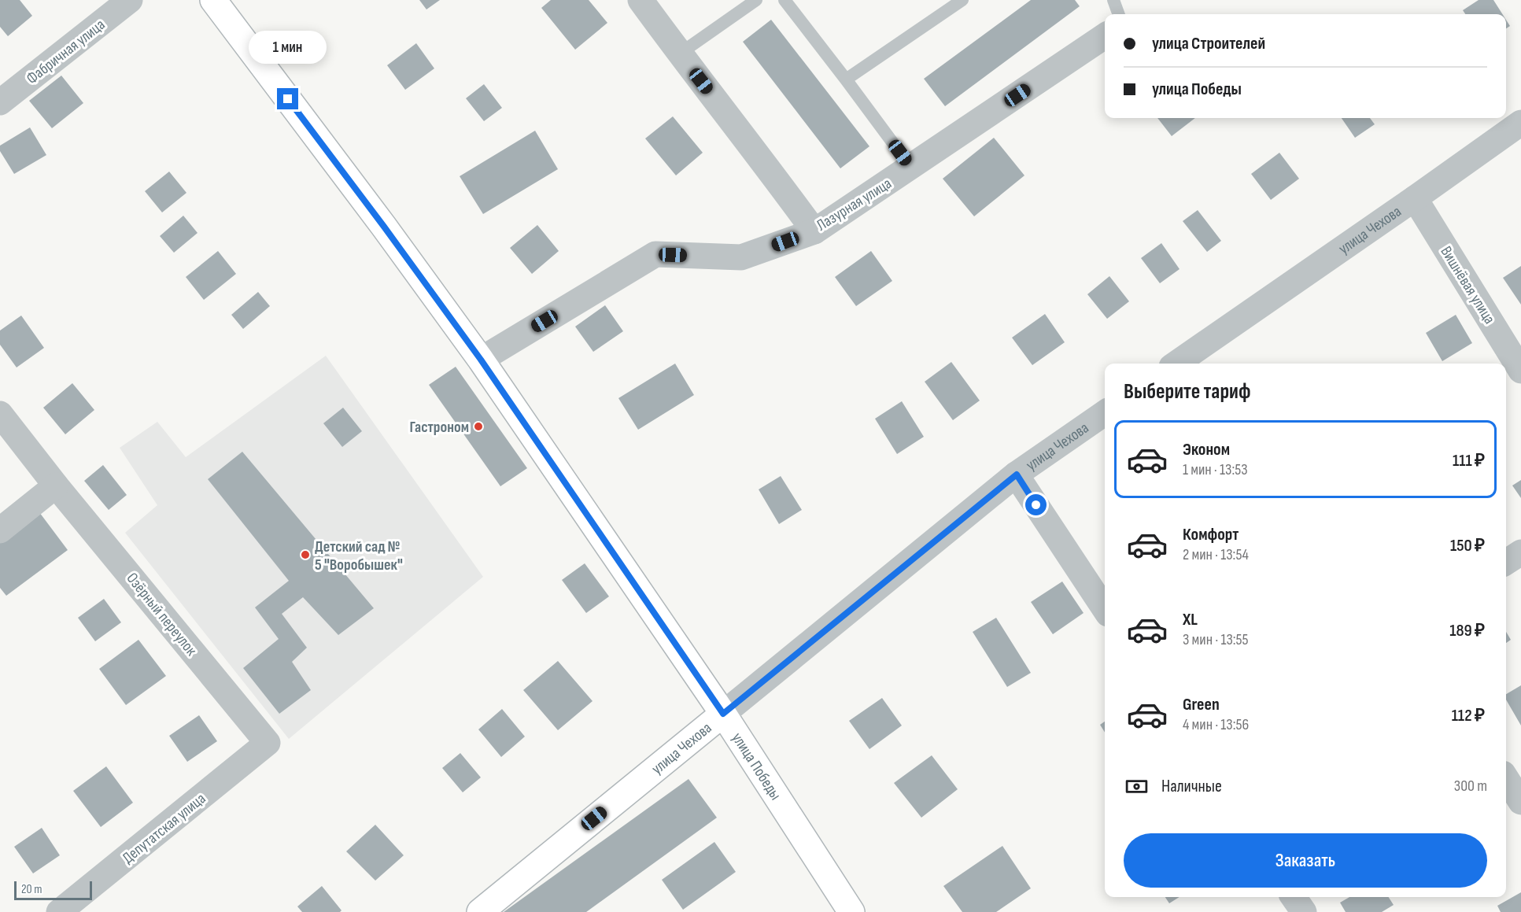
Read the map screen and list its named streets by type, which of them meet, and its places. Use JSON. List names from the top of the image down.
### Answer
{
  "streets": {
    "street": [
      "Фабричная улица",
      "Лазурная улица",
      "улица Чехова",
      "Вишнёвая улица",
      "Озёрный переулок",
      "улица Победы",
      "Депутатская улица"
    ]
  },
  "crossings": [
    ["улица Чехова", "Вишнёвая улица"],
    ["улица Чехова", "улица Победы"],
    ["Озёрный переулок", "Депутатская улица"]
  ],
  "places": ["Гастроном", "Детский сад № 5 \"Воробышек\""],
  "scale_bar": "20 m",
  "page": {
    "banner": ["улица Строителей", "улица Победы"],
    "bubble": "1 мин",
    "heading": "Выберите тариф",
    "list": [
      {
        "name": "Эконом",
        "note": "1 мин · 13:53",
        "value": "111 ₽"
      },
      {
        "name": "Комфорт",
        "note": "2 мин · 13:54",
        "value": "150 ₽"
      },
      {
        "name": "XL",
        "note": "3 мин · 13:55",
        "value": "189 ₽"
      },
      {
        "name": "Green",
        "note": "4 мин · 13:56",
        "value": "112 ₽"
      }
    ],
    "pay": ["Наличные", "300 m"],
    "buttons": "Заказать",
    "scale": "20 m"
  }
}
